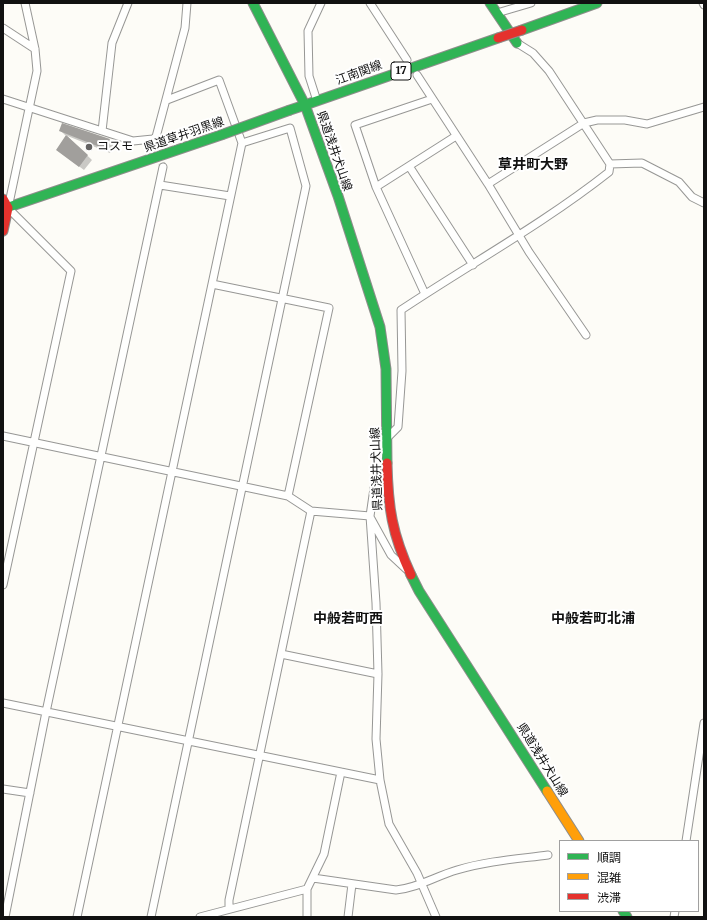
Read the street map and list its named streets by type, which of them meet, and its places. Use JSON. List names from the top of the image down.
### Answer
{
  "streets": {
    "main road": [
      "17",
      "江南関線",
      "県道草井羽黒線",
      "県道浅井犬山線"
    ]
  },
  "crossings": [
    ["江南関線", "県道草井羽黒線"],
    ["江南関線", "県道浅井犬山線"],
    ["県道草井羽黒線", "県道浅井犬山線"]
  ],
  "districts": ["草井町大野", "中般若町西", "中般若町北浦"],
  "places": ["コスモ"],
  "legend": ["順調", "混雑", "渋滞"]
}
